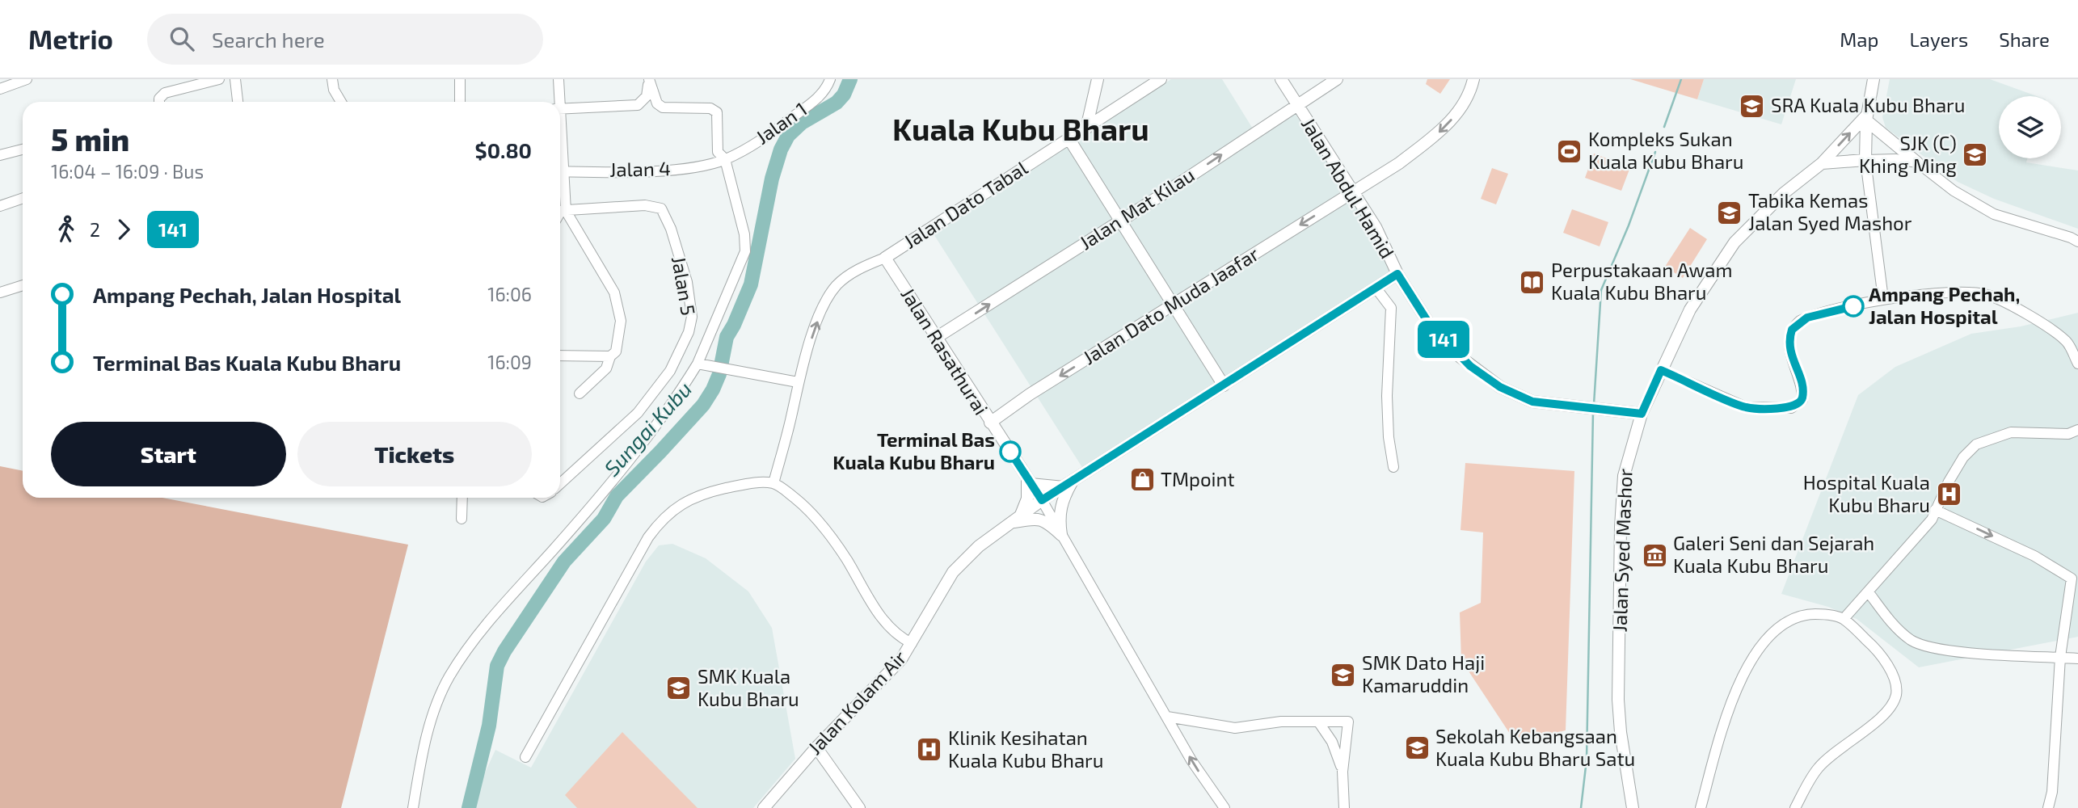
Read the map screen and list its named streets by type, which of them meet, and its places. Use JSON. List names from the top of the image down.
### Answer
{
  "streets": {
    "street": [
      "Jalan 1",
      "Jalan 4",
      "Jalan Abdul Hamid",
      "Jalan Dato Tabal",
      "Jalan Mat Kilau",
      "Jalan 5",
      "Jalan Dato Muda Jaafar",
      "Jalan Rasathurai",
      "Jalan Syed Mashor",
      "Jalan Kolam Air"
    ]
  },
  "crossings": [
    ["Jalan 1", "Jalan 4"],
    ["Jalan Abdul Hamid", "Jalan Mat Kilau"],
    ["Jalan Abdul Hamid", "Jalan Dato Muda Jaafar"],
    ["Jalan Abdul Hamid", "Jalan Syed Mashor"],
    ["Jalan Abdul Hamid", "Jalan Kolam Air"],
    ["Jalan Dato Tabal", "Jalan Rasathurai"],
    ["Jalan Mat Kilau", "Jalan Rasathurai"],
    ["Jalan Dato Muda Jaafar", "Jalan Rasathurai"],
    ["Jalan Rasathurai", "Jalan Kolam Air"]
  ],
  "one_way": ["Jalan Mat Kilau", "Jalan Dato Muda Jaafar"],
  "districts": ["Kuala Kubu Bharu"],
  "water": ["Sungai Kubu"],
  "places": {
    "school or university": [
      "SRA Kuala Kubu Bharu",
      "SJK (C) Khing Ming",
      "Tabika Kemas Jalan Syed Mashor",
      "SMK Dato Haji Kamaruddin",
      "SMK Kuala Kubu Bharu",
      "Sekolah Kebangsaan Kuala Kubu Bharu Satu"
    ],
    "sports": ["Kompleks Sukan Kuala Kubu Bharu"],
    "library": ["Perpustakaan Awam Kuala Kubu Bharu"],
    "other": ["Ampang Pechah, Jalan Hospital", "Terminal Bas Kuala Kubu Bharu"],
    "shop": ["TMpoint"],
    "hospital": ["Hospital Kuala Kubu Bharu", "Klinik Kesihatan Kuala Kubu Bharu"],
    "museum": ["Galeri Seni dan Sejarah Kuala Kubu Bharu"]
  },
  "lines": ["bus line 141"],
  "page": {
    "header": "Metrio",
    "search": "Search here",
    "nav": ["Map", "Layers", "Share"],
    "on_map": "141",
    "heading": ["5 min", "16:04 – 16:09 · Bus", "$0.80"],
    "legs": ["2", "141"],
    "list": [
      {
        "name": "Ampang Pechah, Jalan Hospital",
        "value": "16:06"
      },
      {
        "name": "Terminal Bas Kuala Kubu Bharu",
        "value": "16:09"
      }
    ],
    "buttons": ["Start", "Tickets"]
  }
}
